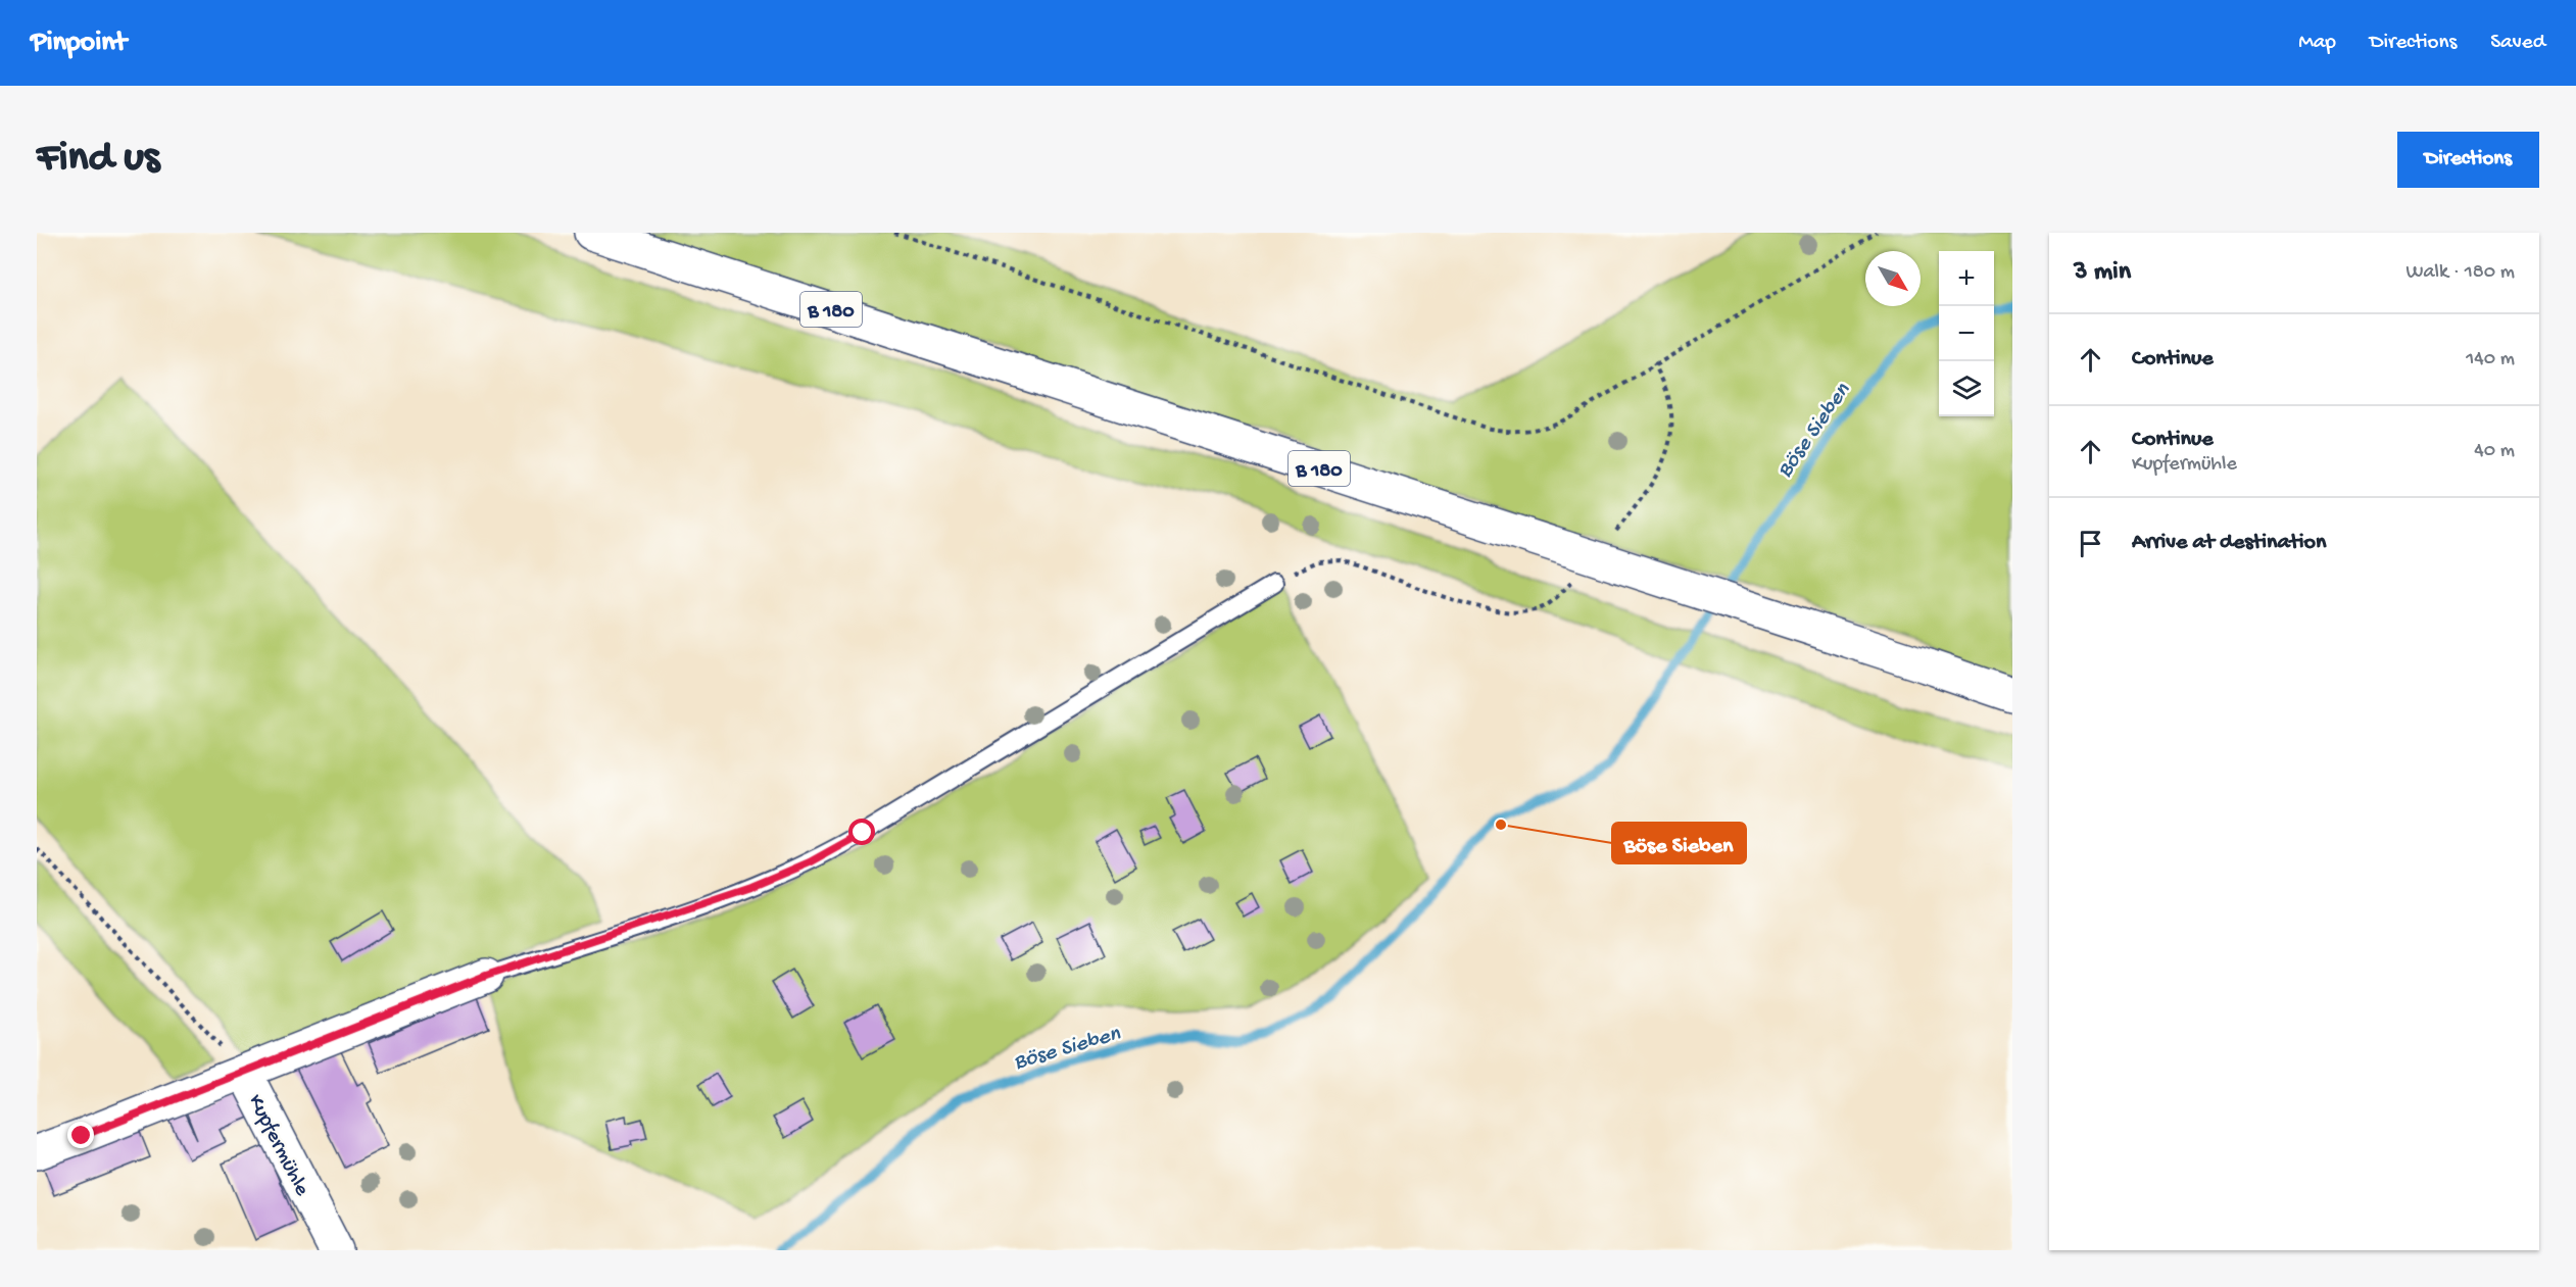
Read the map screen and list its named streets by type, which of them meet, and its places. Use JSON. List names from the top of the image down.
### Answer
{
  "streets": {
    "main road": ["B 180", "Kupfermühle"]
  },
  "water": ["Böse Sieben"],
  "places": ["Böse Sieben"],
  "north": "bottom right",
  "page": {
    "header": "Pinpoint",
    "nav": ["Map", "Directions", "Saved"],
    "buttons": "Directions",
    "title": "Find us",
    "heading": ["3 min", "Walk · 180 m"],
    "map_buttons": ["+", "−"],
    "list": [
      ["Continue", "140 m"],
      ["Continue", "Kupfermühle", "40 m"],
      "Arrive at destination"
    ]
  }
}
